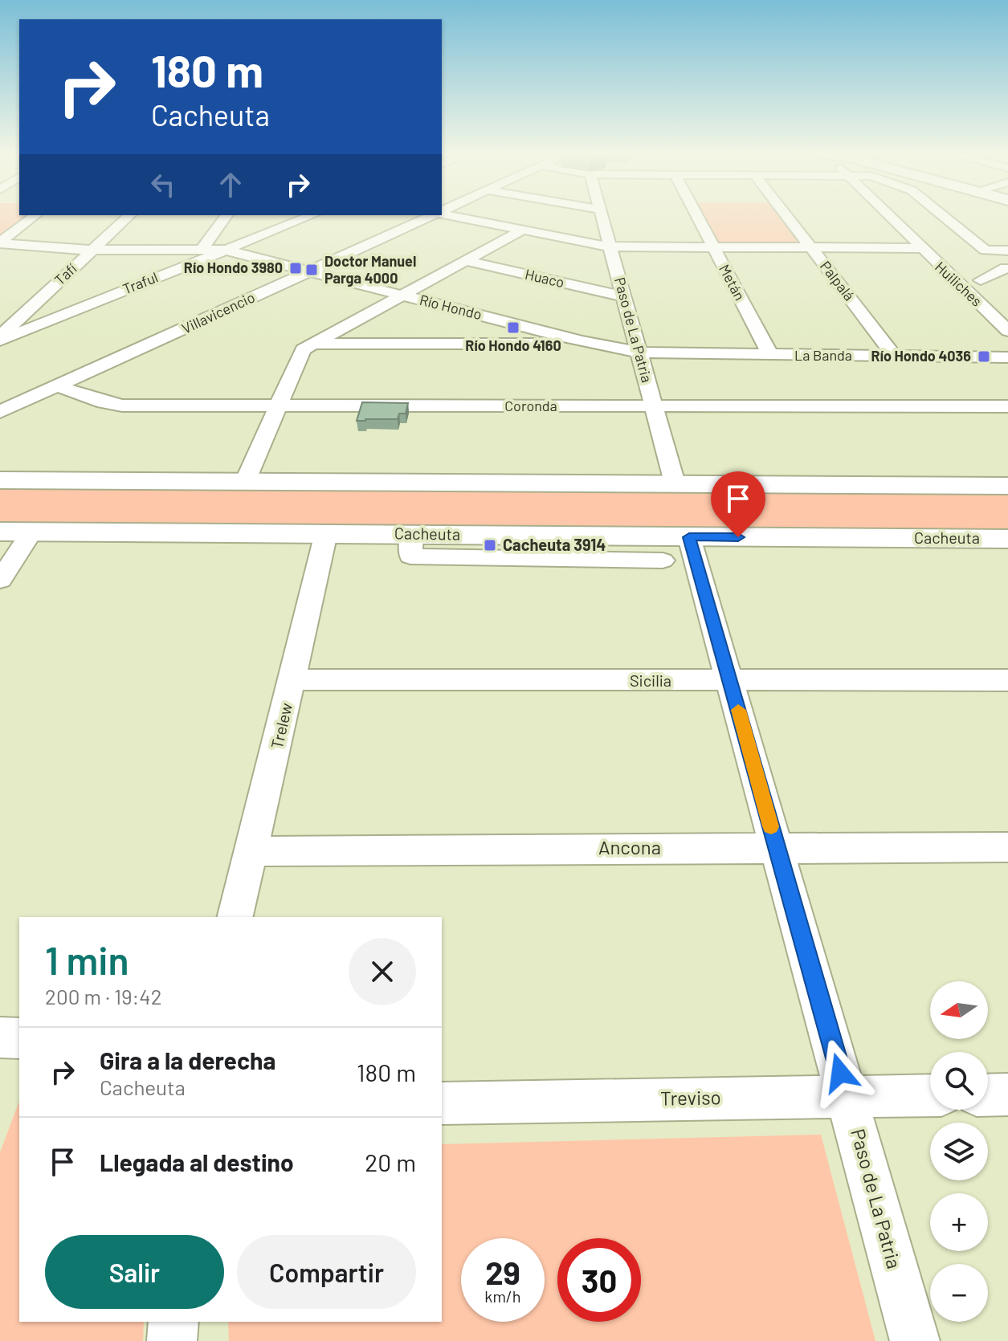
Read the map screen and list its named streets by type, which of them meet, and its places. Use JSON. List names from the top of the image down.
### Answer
{
  "streets": {
    "street": [
      "Tafí",
      "Huaco",
      "Palpalá",
      "Metán",
      "Traful",
      "Huiliches",
      "Río Hondo",
      "Villavicencio",
      "Paso de La Patria",
      "La Banda",
      "Coronda",
      "Cacheuta",
      "Sicilia",
      "Trelew",
      "Ancona",
      "Treviso"
    ]
  },
  "crossings": [
    ["Tafí", "Traful"],
    ["Huaco", "Paso de La Patria"],
    ["Palpalá", "La Banda"],
    ["Metán", "La Banda"],
    ["Traful", "Río Hondo"],
    ["Río Hondo", "Villavicencio"],
    ["Río Hondo", "Paso de La Patria"],
    ["Río Hondo", "La Banda"],
    ["Villavicencio", "Coronda"],
    ["Paso de La Patria", "La Banda"],
    ["Paso de La Patria", "Coronda"],
    ["Paso de La Patria", "Cacheuta"],
    ["Paso de La Patria", "Sicilia"],
    ["Paso de La Patria", "Ancona"],
    ["Paso de La Patria", "Treviso"],
    ["Cacheuta", "Trelew"],
    ["Sicilia", "Trelew"],
    ["Trelew", "Ancona"]
  ],
  "places": {
    "transit": [
      "Río Hondo 3980",
      "Doctor Manuel Parga 4000",
      "Río Hondo 4160",
      "Río Hondo 4036",
      "Cacheuta 3914"
    ]
  },
  "north": "left",
  "page": {
    "turn": ["180 m", "Cacheuta"],
    "heading": ["1 min", "200 m · 19:42"],
    "map_buttons": ["+", "−"],
    "list": [
      {
        "name": "Gira a la derecha",
        "note": "Cacheuta",
        "value": "180 m"
      },
      {
        "name": "Llegada al destino",
        "value": "20 m"
      }
    ],
    "buttons": ["Salir", "Compartir"],
    "speed": "29 km/h",
    "limit": "30"
  }
}
